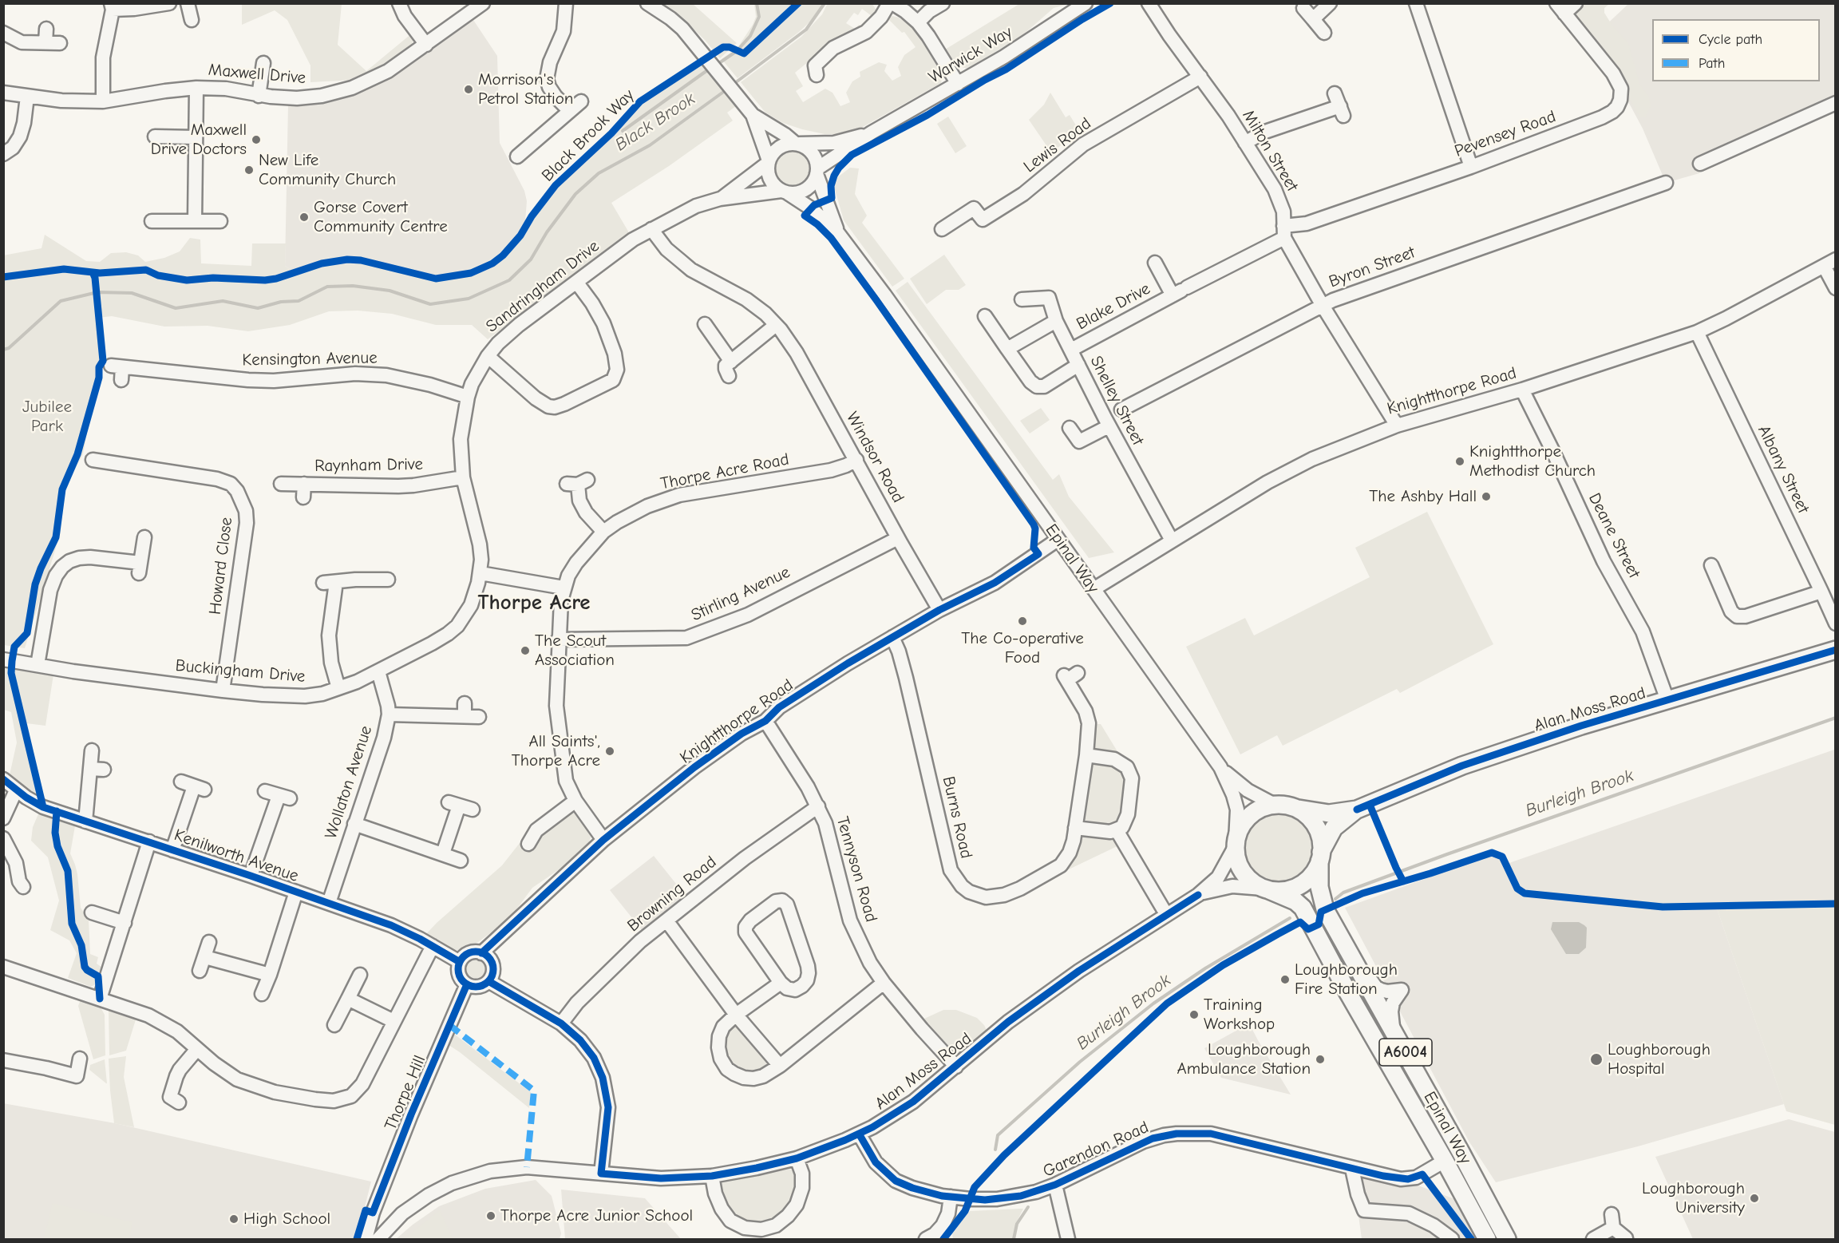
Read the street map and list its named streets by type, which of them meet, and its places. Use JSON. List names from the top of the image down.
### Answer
{
  "streets": {
    "main road": ["Epinal Way", "Alan Moss Road", "A6004"],
    "street": [
      "Warwick Way",
      "Maxwell Drive",
      "Pevensey Road",
      "Lewis Road",
      "Milton Street",
      "Byron Street",
      "Sandringham Drive",
      "Blake Drive",
      "Kensington Avenue",
      "Knightthorpe Road",
      "Shelley Street",
      "Windsor Road",
      "Raynham Drive",
      "Albany Street",
      "Thorpe Acre Road",
      "Deane Street",
      "Howard Close",
      "Stirling Avenue",
      "Buckingham Drive",
      "Wollaton Avenue",
      "Burns Road",
      "Kenilworth Avenue",
      "Tennyson Road",
      "Browning Road",
      "Thorpe Hill",
      "Garendon Road"
    ],
    "cycle path": ["Black Brook Way"]
  },
  "crossings": [
    ["Warwick Way", "Sandringham Drive"],
    ["Warwick Way", "Epinal Way"],
    ["Pevensey Road", "Milton Street"],
    ["Pevensey Road", "Blake Drive"],
    ["Lewis Road", "Milton Street"],
    ["Milton Street", "Byron Street"],
    ["Milton Street", "Blake Drive"],
    ["Milton Street", "Knightthorpe Road"],
    ["Sandringham Drive", "Kensington Avenue"],
    ["Sandringham Drive", "Windsor Road"],
    ["Sandringham Drive", "Raynham Drive"],
    ["Sandringham Drive", "Epinal Way"],
    ["Sandringham Drive", "Buckingham Drive"],
    ["Blake Drive", "Shelley Street"],
    ["Knightthorpe Road", "Shelley Street"],
    ["Knightthorpe Road", "Windsor Road"],
    ["Knightthorpe Road", "Albany Street"],
    ["Knightthorpe Road", "Thorpe Acre Road"],
    ["Knightthorpe Road", "Deane Street"],
    ["Knightthorpe Road", "Epinal Way"],
    ["Knightthorpe Road", "Burns Road"],
    ["Knightthorpe Road", "Kenilworth Avenue"],
    ["Knightthorpe Road", "Tennyson Road"],
    ["Knightthorpe Road", "Thorpe Hill"],
    ["Windsor Road", "Thorpe Acre Road"],
    ["Windsor Road", "Stirling Avenue"],
    ["Thorpe Acre Road", "Stirling Avenue"],
    ["Deane Street", "Alan Moss Road"],
    ["Epinal Way", "Alan Moss Road"],
    ["Epinal Way", "A6004"],
    ["Epinal Way", "Garendon Road"],
    ["Howard Close", "Buckingham Drive"],
    ["Buckingham Drive", "Wollaton Avenue"],
    ["Alan Moss Road", "Tennyson Road"],
    ["Alan Moss Road", "A6004"],
    ["Alan Moss Road", "Garendon Road"],
    ["Wollaton Avenue", "Kenilworth Avenue"],
    ["Kenilworth Avenue", "Thorpe Hill"],
    ["Tennyson Road", "Browning Road"]
  ],
  "districts": ["Thorpe Acre"],
  "water": ["Black Brook", "Burleigh Brook"],
  "parks": ["Jubilee Park"],
  "places": [
    "Morrison's Petrol Station",
    "Maxwell Drive Doctors",
    "New Life Community Church",
    "Gorse Covert Community Centre",
    "Knightthorpe Methodist Church",
    "The Ashby Hall",
    "The Co-operative Food",
    "The Scout Association",
    "All Saints', Thorpe Acre",
    "Loughborough Fire Station",
    "Training Workshop",
    "Loughborough Ambulance Station",
    "Loughborough Hospital",
    "Loughborough University",
    "Thorpe Acre Junior School",
    "High School"
  ],
  "legend": ["Cycle path", "Path"]
}
